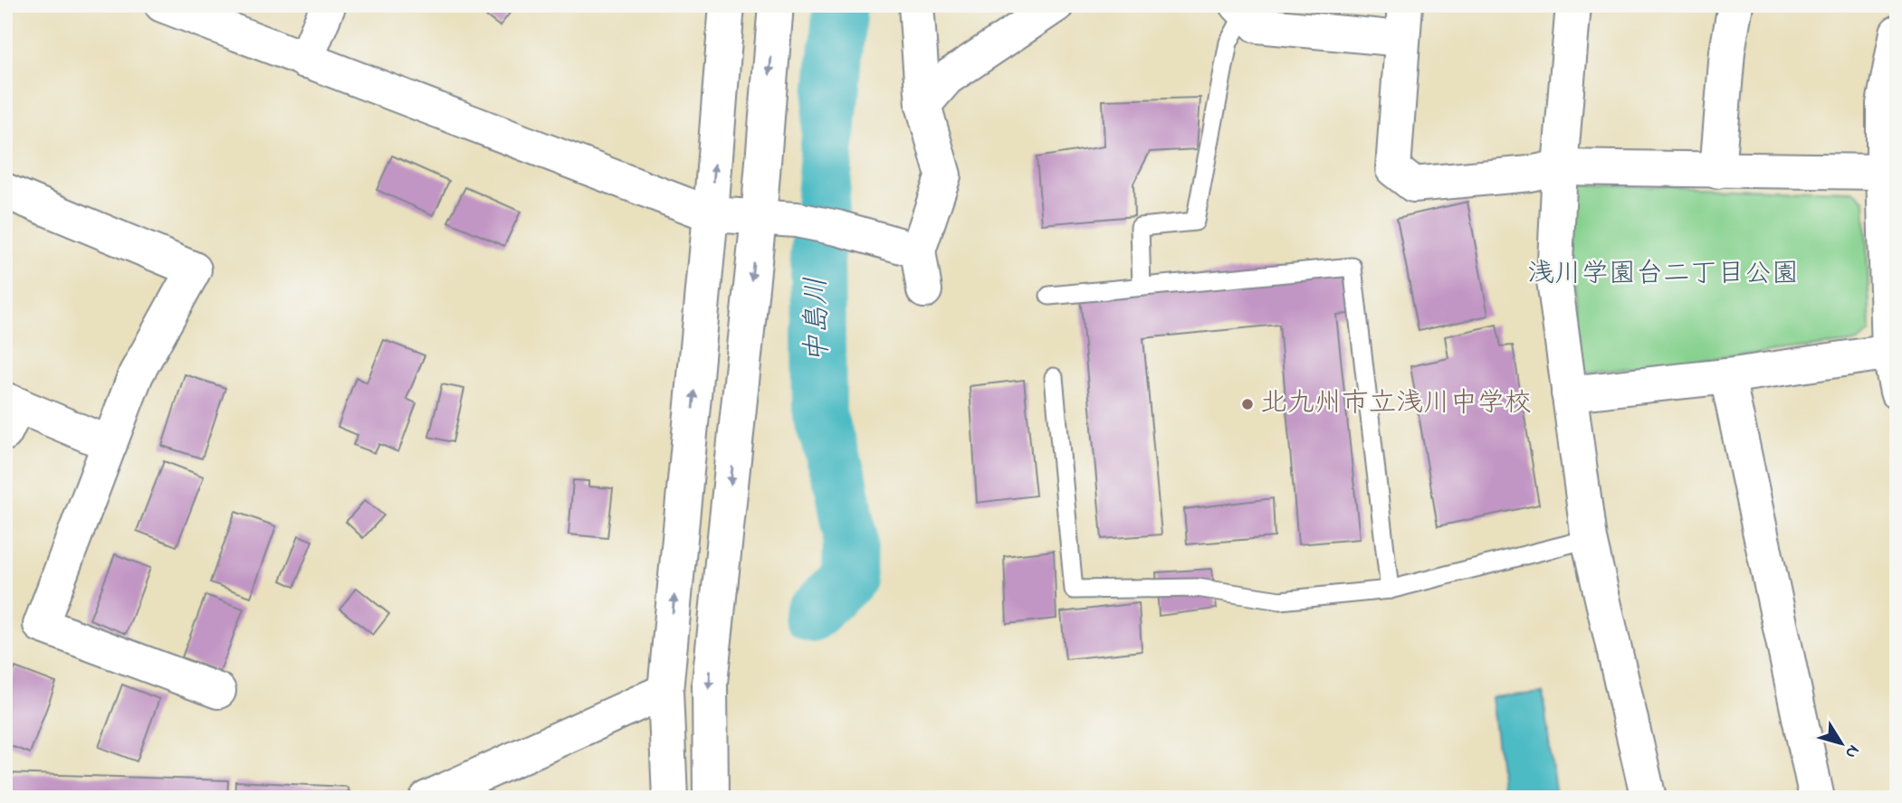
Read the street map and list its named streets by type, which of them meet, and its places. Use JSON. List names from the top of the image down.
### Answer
{
  "water": ["中島川"],
  "parks": ["浅川学園台二丁目公園"],
  "places": ["北九州市立浅川中学校"],
  "north": "bottom right"
}
